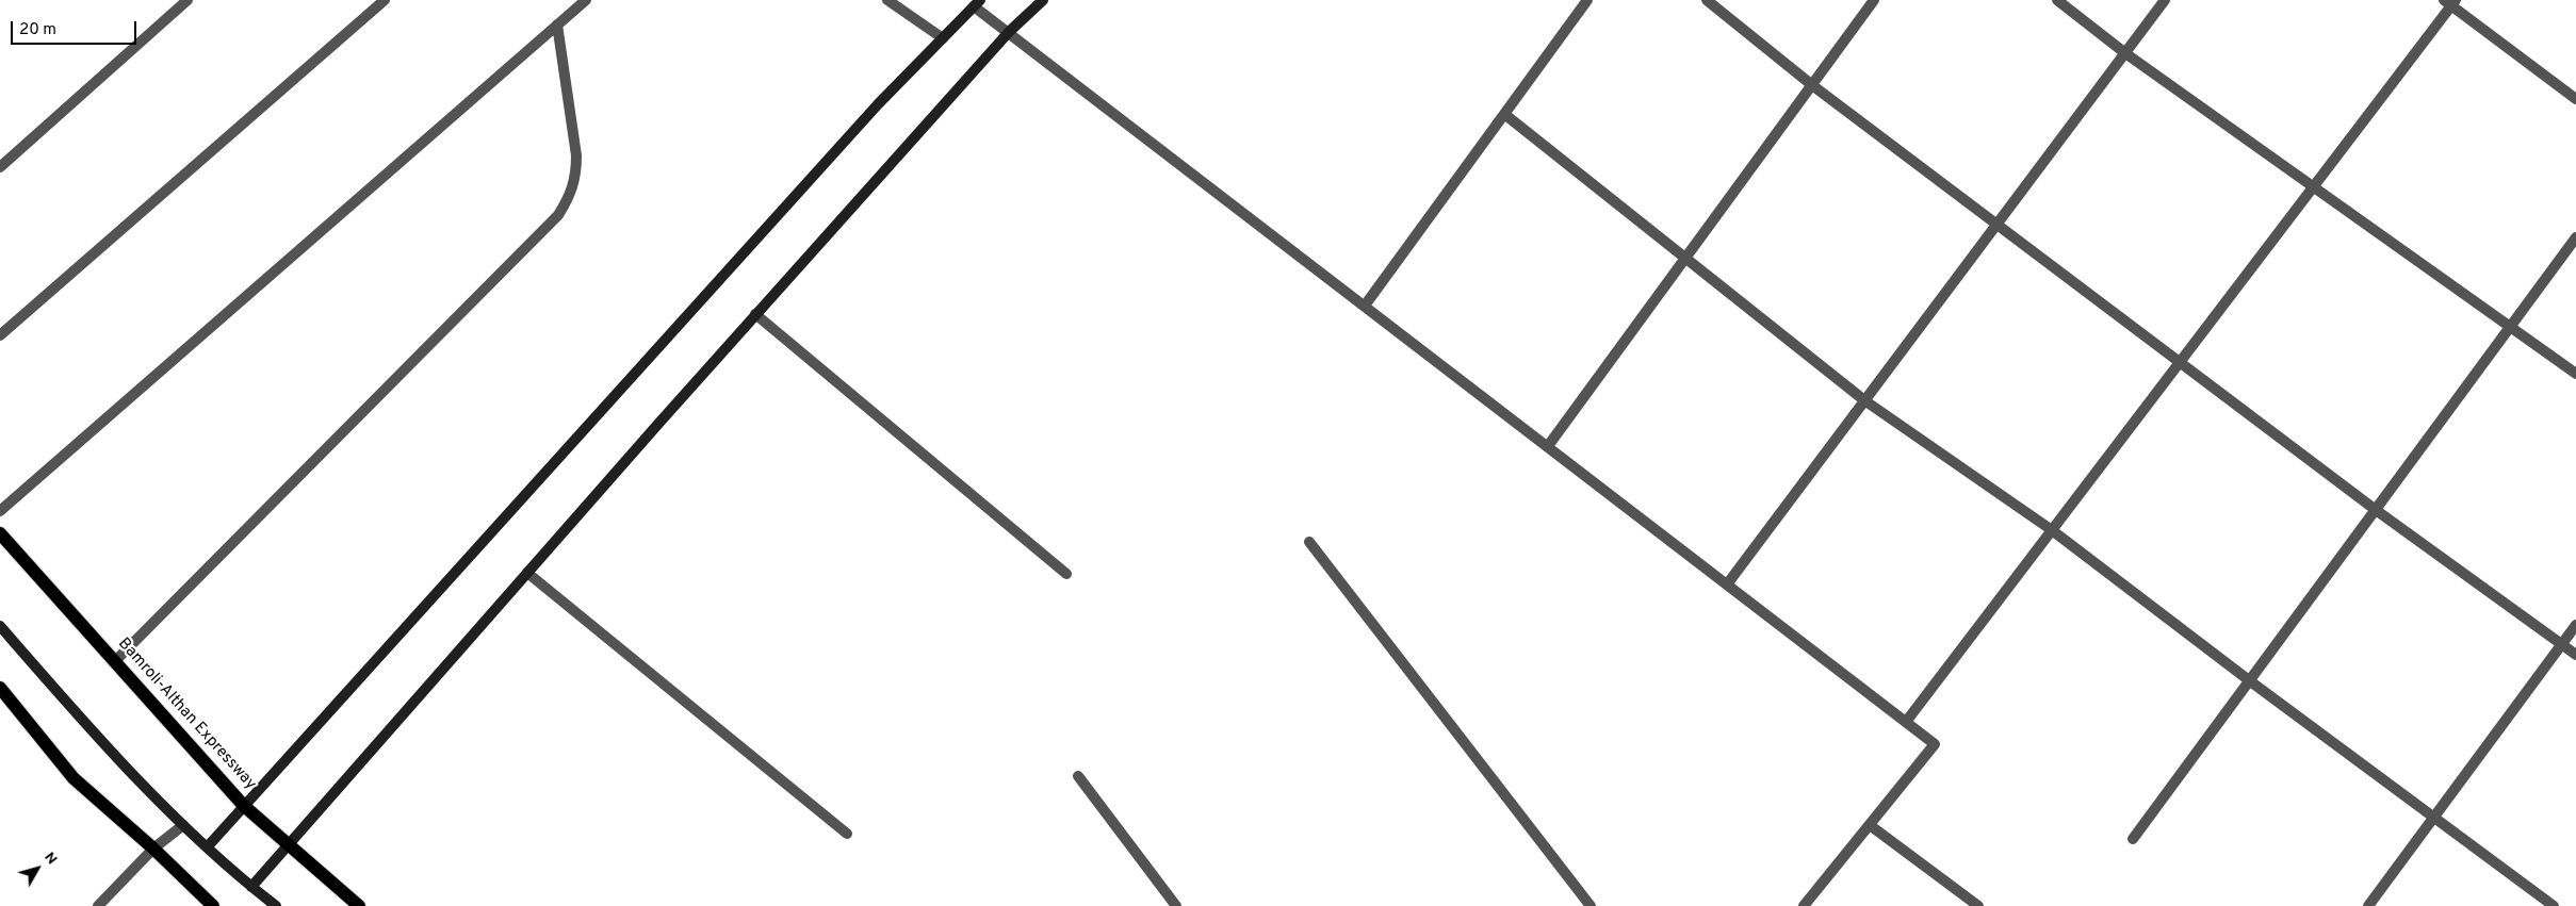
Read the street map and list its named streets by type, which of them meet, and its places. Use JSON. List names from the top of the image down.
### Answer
{
  "streets": {
    "main road": ["Bamroli-Althan Expressway"]
  },
  "scale_bar": "20 m",
  "north": "top right"
}
